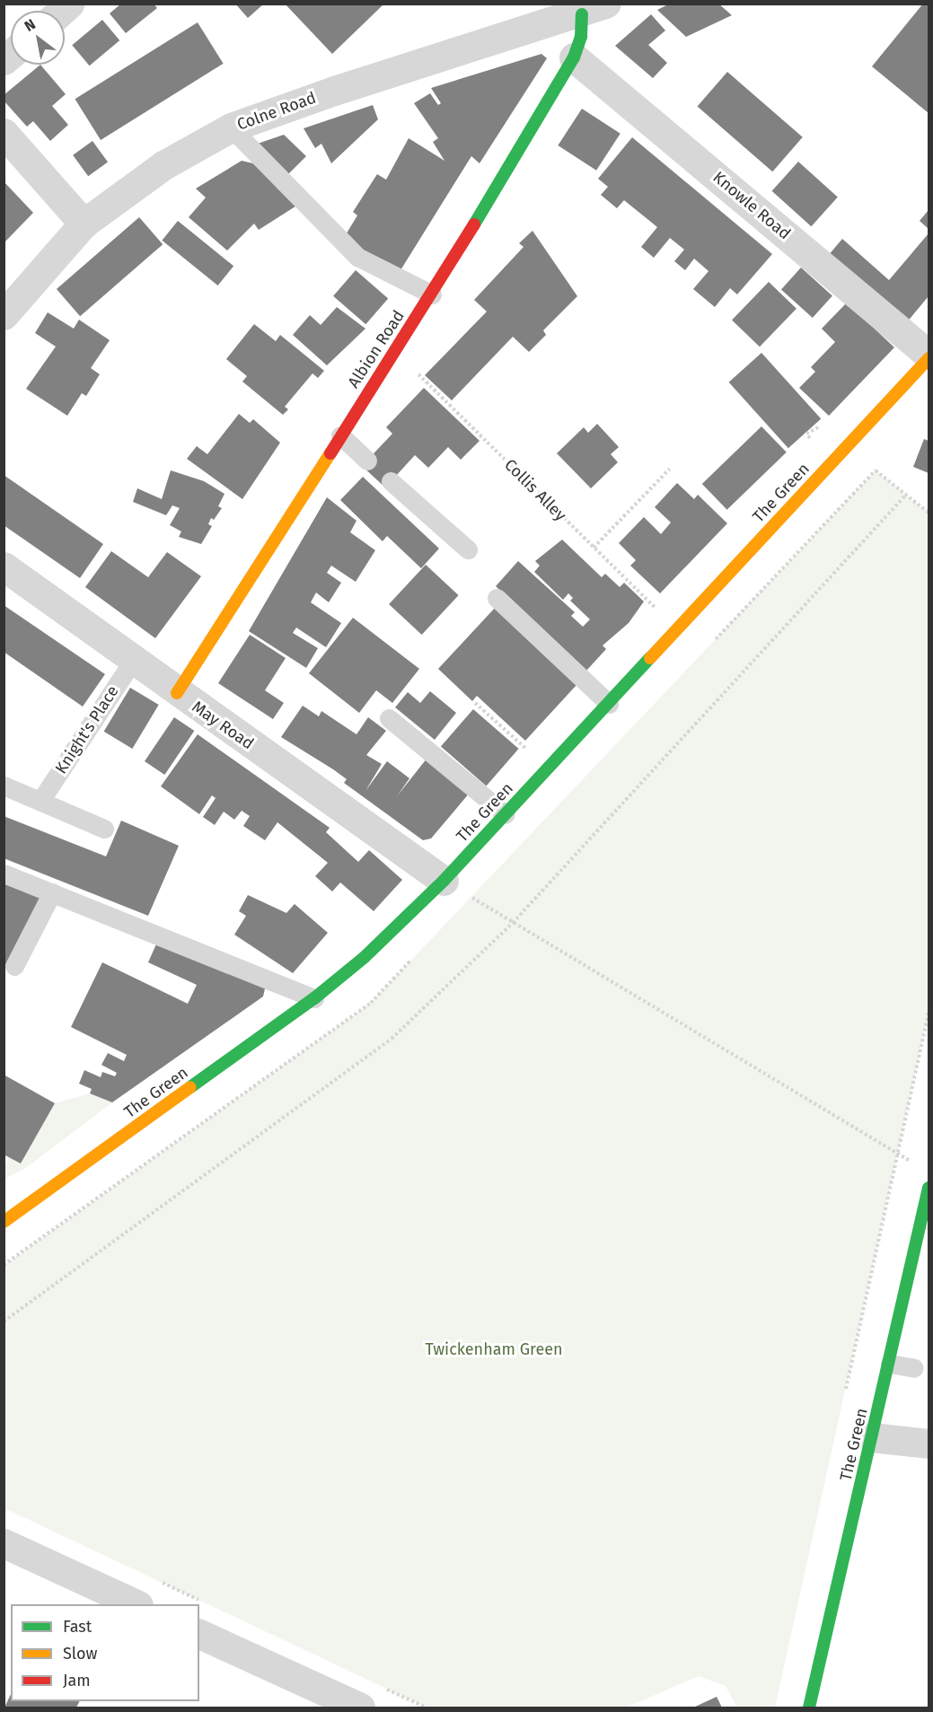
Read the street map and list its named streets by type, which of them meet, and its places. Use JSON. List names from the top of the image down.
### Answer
{
  "streets": {
    "main road": ["Albion Road", "The Green"],
    "street": ["Colne Road", "Knowle Road", "May Road"],
    "lane": ["Knight's Place"],
    "path": ["Collis Alley"]
  },
  "crossings": [
    ["Colne Road", "Albion Road"],
    ["Knowle Road", "Albion Road"],
    ["Knowle Road", "The Green"],
    ["Albion Road", "Collis Alley"],
    ["Albion Road", "May Road"],
    ["Collis Alley", "The Green"],
    ["The Green", "May Road"],
    ["May Road", "Knight's Place"]
  ],
  "parks": ["Twickenham Green"],
  "legend": ["Fast", "Slow", "Jam"],
  "north": "top left"
}
